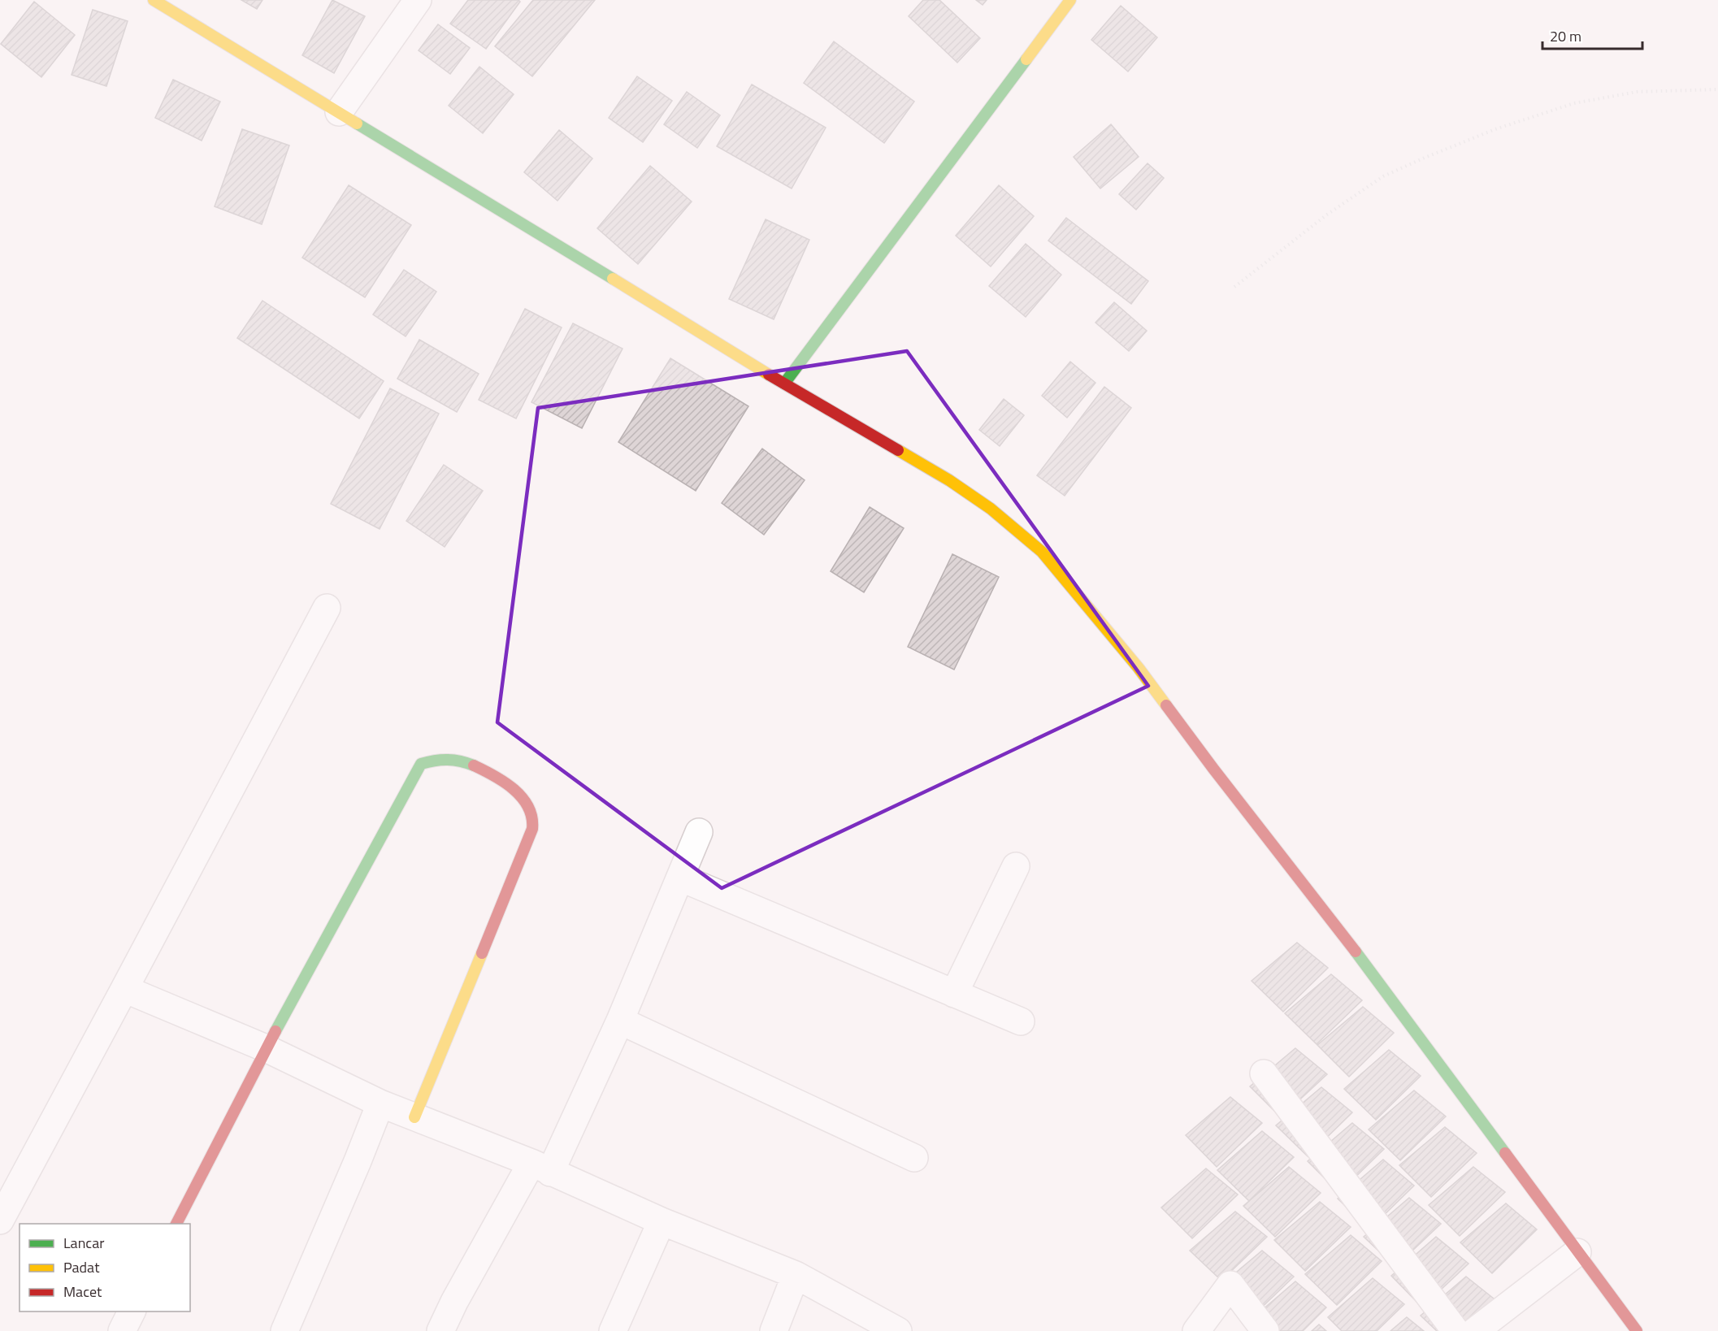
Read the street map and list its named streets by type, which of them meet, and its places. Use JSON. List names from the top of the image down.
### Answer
{
  "legend": ["Lancar", "Padat", "Macet"],
  "scale_bar": "20 m"
}
